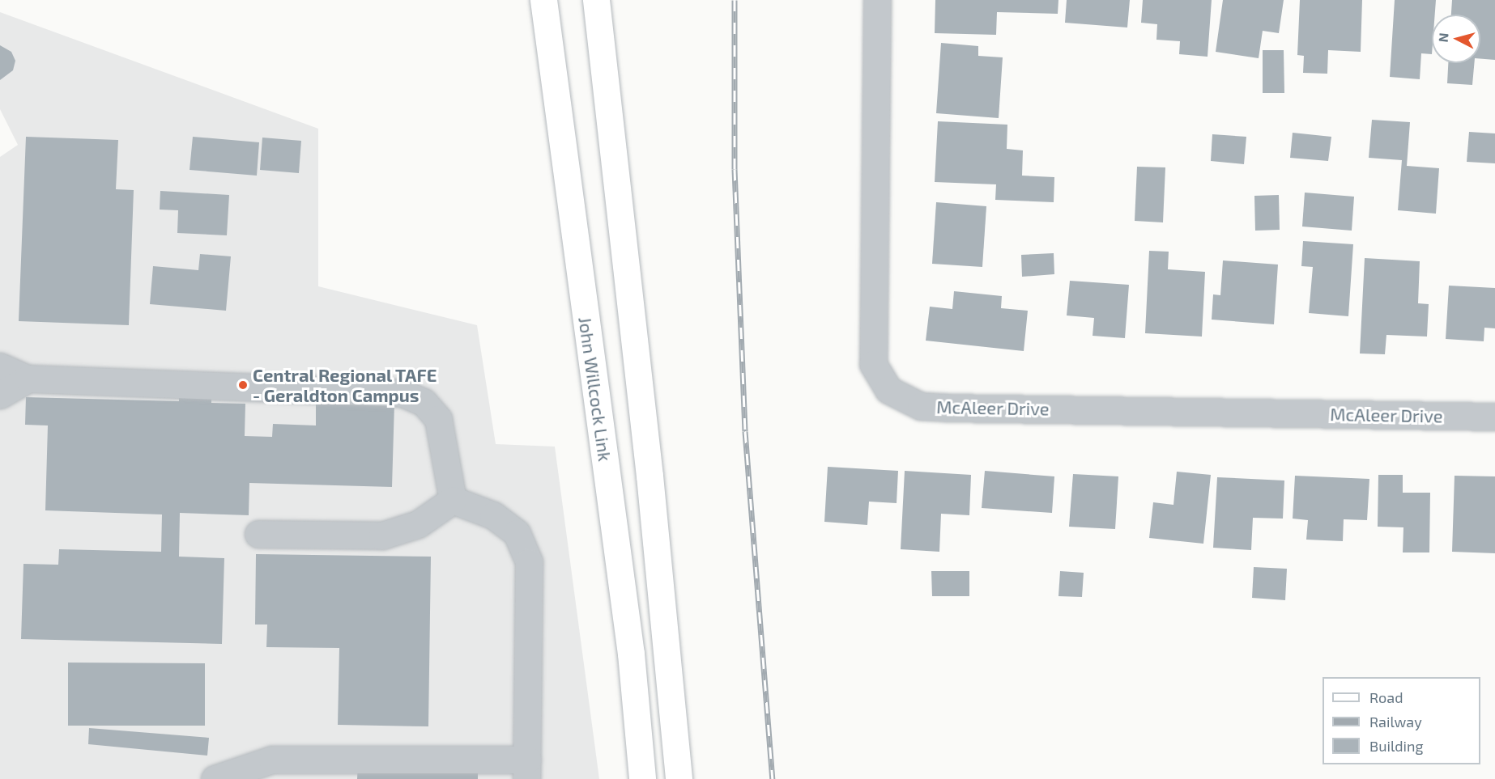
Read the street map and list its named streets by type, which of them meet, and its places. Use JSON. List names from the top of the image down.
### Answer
{
  "streets": {
    "main road": ["John Willcock Link"],
    "street": ["McAleer Drive"]
  },
  "places": ["Central Regional TAFE - Geraldton Campus"],
  "legend": ["Road", "Railway", "Building"],
  "north": "left"
}
